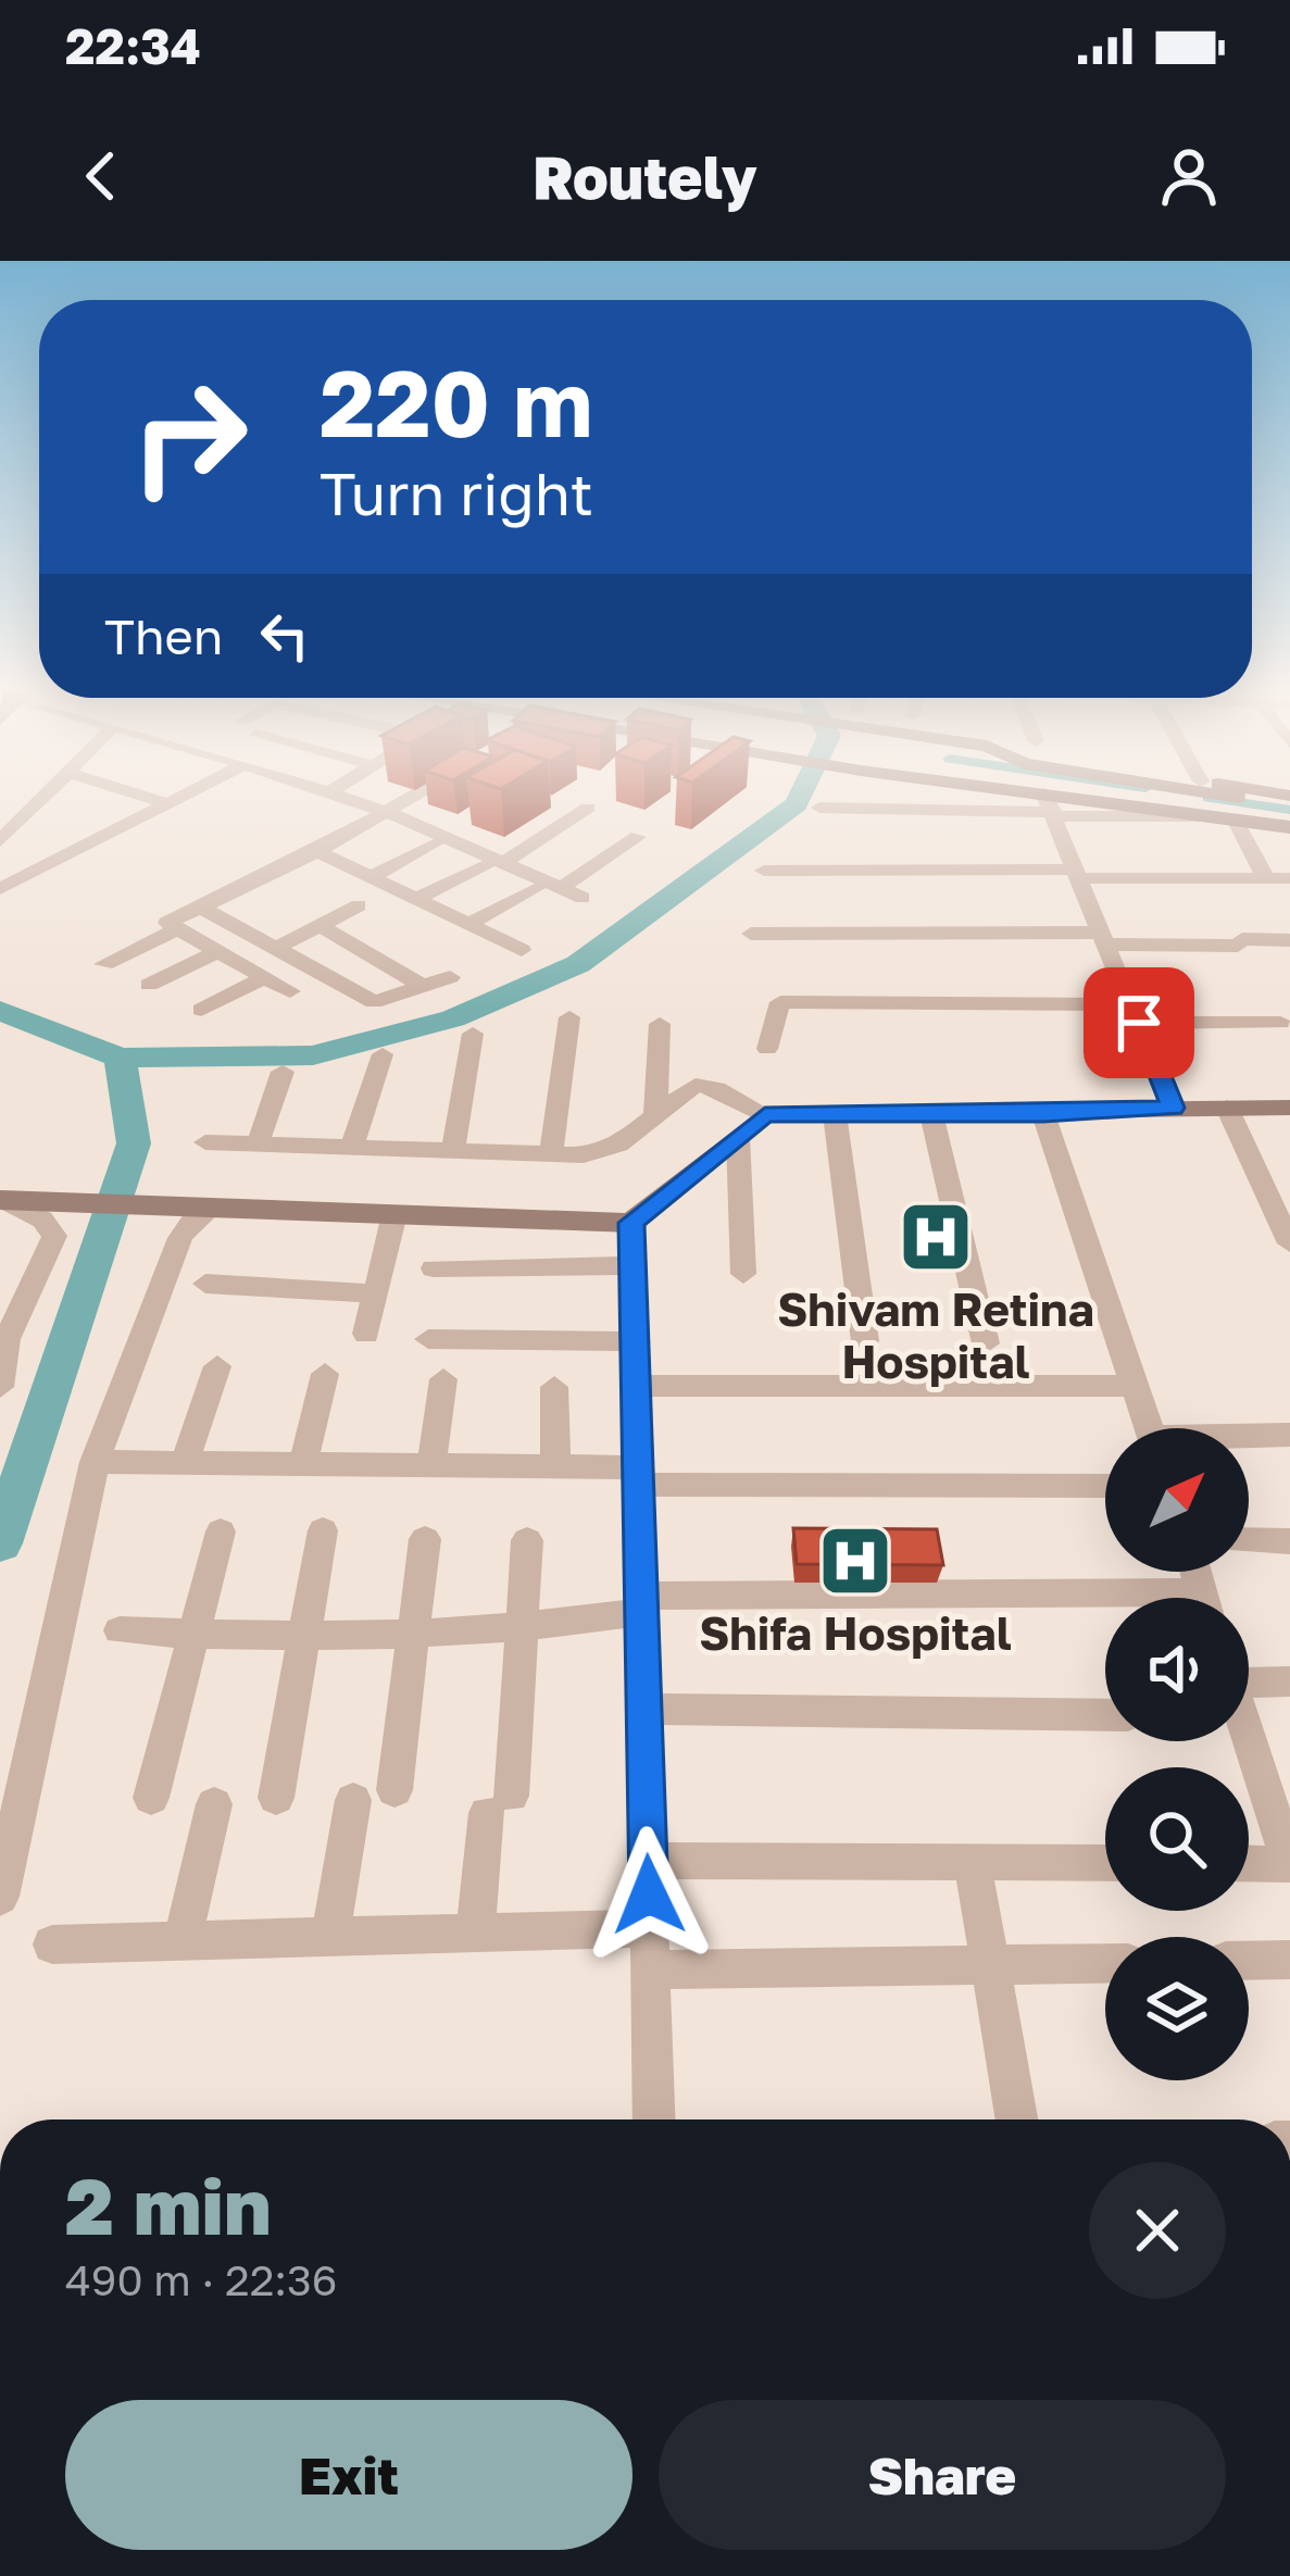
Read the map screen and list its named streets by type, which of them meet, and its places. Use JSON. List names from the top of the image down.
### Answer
{
  "places": {
    "hospital": ["Shivam Retina Hospital", "Shifa Hospital"]
  },
  "north": "top right",
  "page": {
    "status": "22:34",
    "header": "Routely",
    "turn": ["220 m", "Turn right"],
    "then": "Then",
    "heading": ["2 min", "490 m · 22:36"],
    "buttons": ["Exit", "Share"]
  }
}
